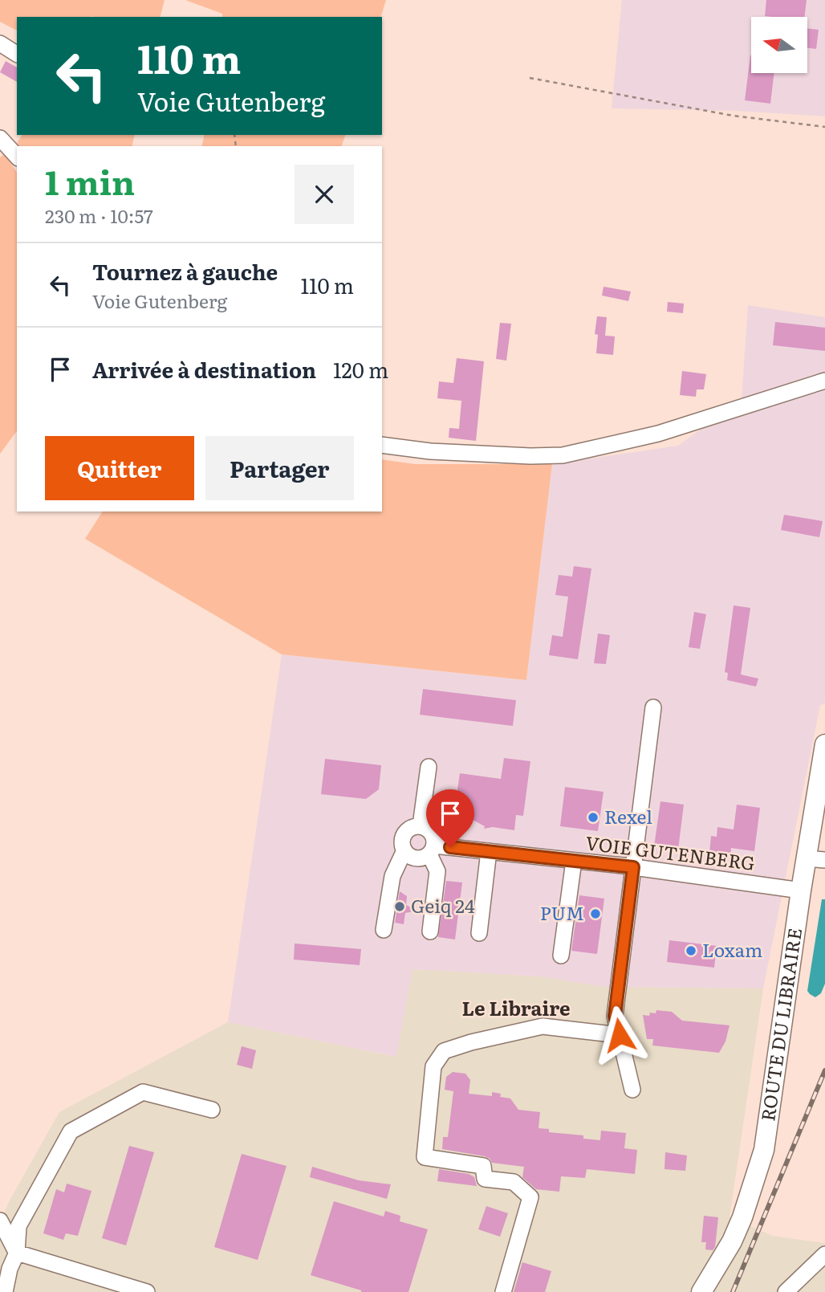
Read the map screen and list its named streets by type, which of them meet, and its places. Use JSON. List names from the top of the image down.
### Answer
{
  "streets": {
    "main road": ["ROUTE DU LIBRAIRE"],
    "street": ["VOIE GUTENBERG"]
  },
  "crossings": [
    ["VOIE GUTENBERG", "ROUTE DU LIBRAIRE"]
  ],
  "districts": ["Le Libraire"],
  "places": [
    "Rexel",
    "Geiq 24",
    "PUM",
    "Loxam"
  ],
  "north": "left",
  "page": {
    "turn": ["110 m", "Voie Gutenberg"],
    "heading": ["1 min", "230 m · 10:57"],
    "list": [
      {
        "name": "Tournez à gauche",
        "note": "Voie Gutenberg",
        "value": "110 m"
      },
      {
        "name": "Arrivée à destination",
        "value": "120 m"
      }
    ],
    "buttons": ["Quitter", "Partager"]
  }
}
